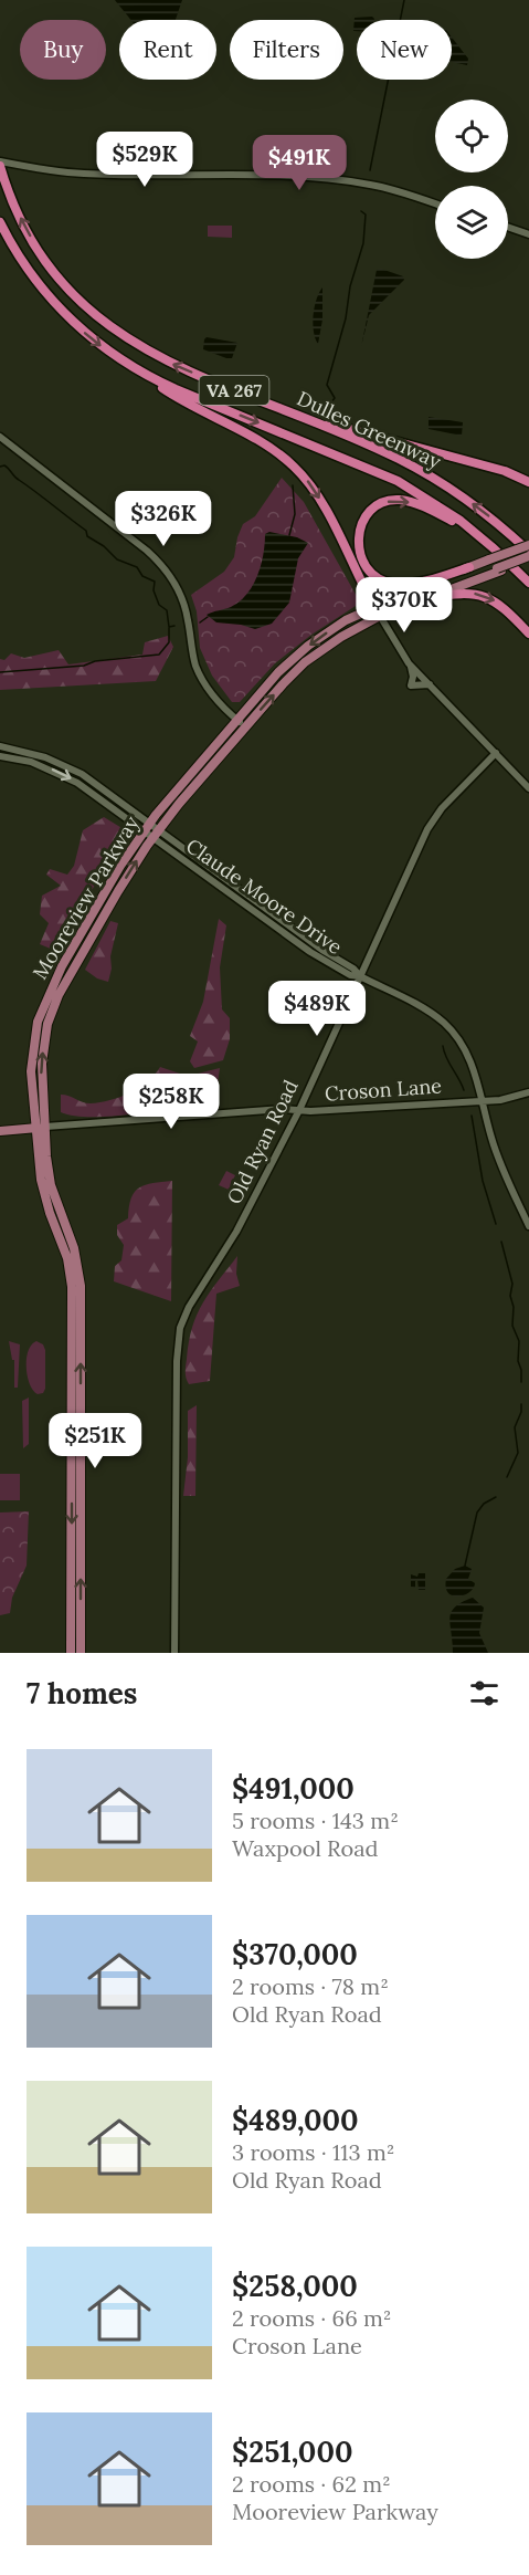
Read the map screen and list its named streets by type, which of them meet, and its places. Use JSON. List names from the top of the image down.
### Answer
{
  "streets": {
    "highway": ["VA 267", "Dulles Greenway"],
    "main road": ["Mooreview Parkway", "Croson Lane"],
    "street": ["Claude Moore Drive", "Old Ryan Road"]
  },
  "crossings": [
    ["Claude Moore Drive", "Mooreview Parkway"],
    ["Claude Moore Drive", "Croson Lane"],
    ["Claude Moore Drive", "Old Ryan Road"],
    ["Mooreview Parkway", "Croson Lane"],
    ["Croson Lane", "Old Ryan Road"]
  ],
  "page": {
    "chip": [
      "Buy",
      "Rent",
      "Filters",
      "New"
    ],
    "price": [
      "$529K",
      "$491K",
      "$326K",
      "$370K",
      "$489K",
      "$258K",
      "$251K"
    ],
    "heading": "7 homes",
    "list": [
      {
        "name": "$491,000",
        "note": "5 rooms · 143 m² · Waxpool Road"
      },
      {
        "name": "$370,000",
        "note": "2 rooms · 78 m² · Old Ryan Road"
      },
      {
        "name": "$489,000",
        "note": "3 rooms · 113 m² · Old Ryan Road"
      },
      {
        "name": "$258,000",
        "note": "2 rooms · 66 m² · Croson Lane"
      },
      {
        "name": "$251,000",
        "note": "2 rooms · 62 m² · Mooreview Parkway"
      }
    ]
  }
}
